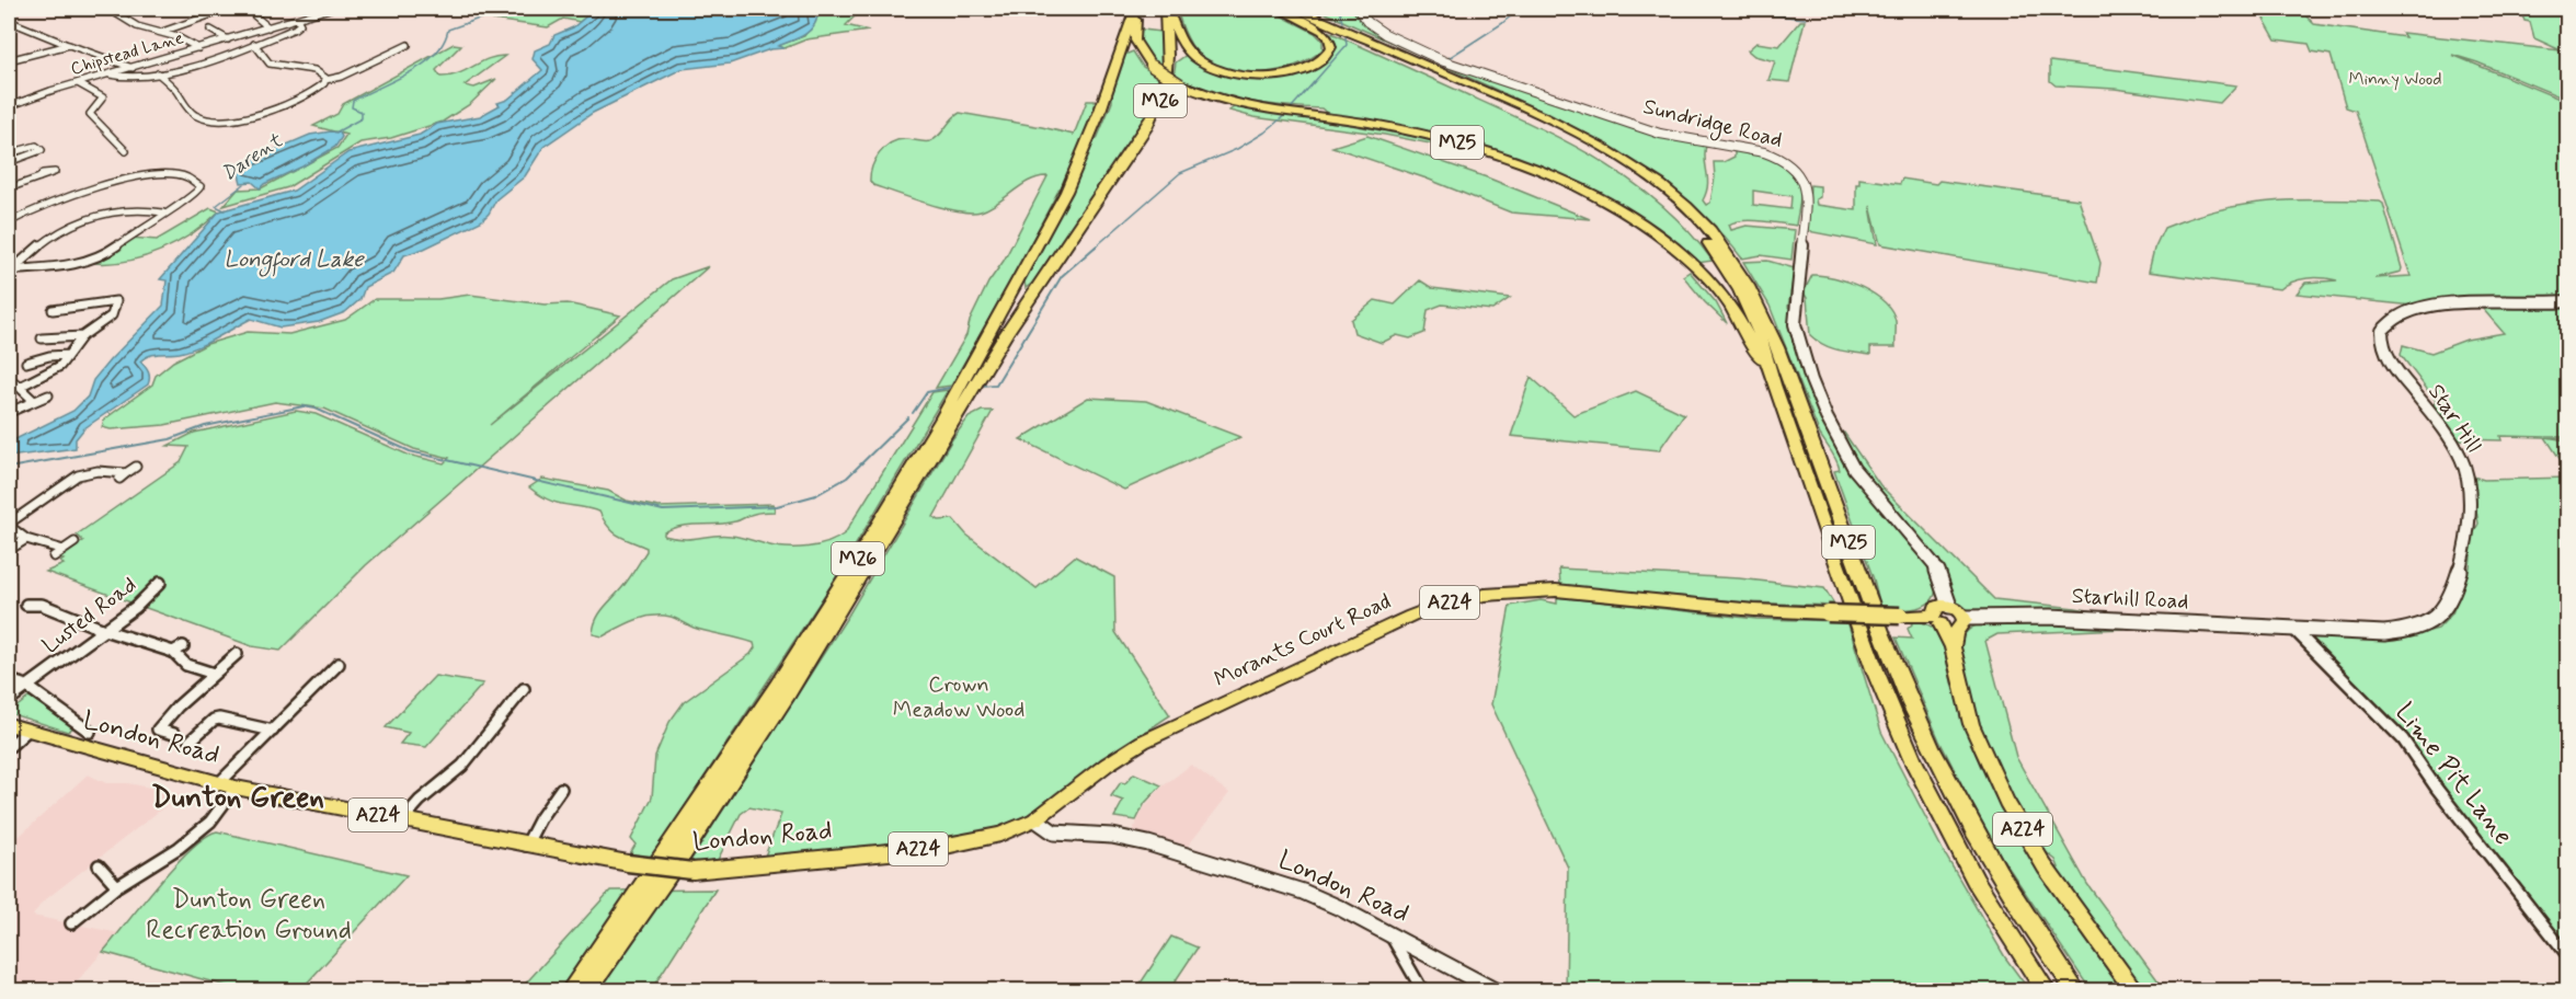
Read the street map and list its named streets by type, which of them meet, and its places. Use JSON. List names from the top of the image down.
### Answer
{
  "streets": {
    "highway": ["M26", "M25"],
    "main road": [
      "Sundridge Road",
      "Star Hill",
      "Starhill Road",
      "A224",
      "Morants Court Road",
      "London Road"
    ],
    "street": ["Chipstead Lane", "Lusted Road", "Lime Pit Lane"]
  },
  "crossings": [
    ["Star Hill", "Starhill Road"],
    ["Star Hill", "Lime Pit Lane"],
    ["Starhill Road", "Morants Court Road"],
    ["Starhill Road", "Lime Pit Lane"],
    ["A224", "Morants Court Road"],
    ["Lusted Road", "London Road"],
    ["Morants Court Road", "London Road"]
  ],
  "districts": ["Dunton Green"],
  "water": ["Darent", "Longford Lake"],
  "parks": ["Minny Wood", "Crown Meadow Wood", "Dunton Green Recreation Ground"]
}
